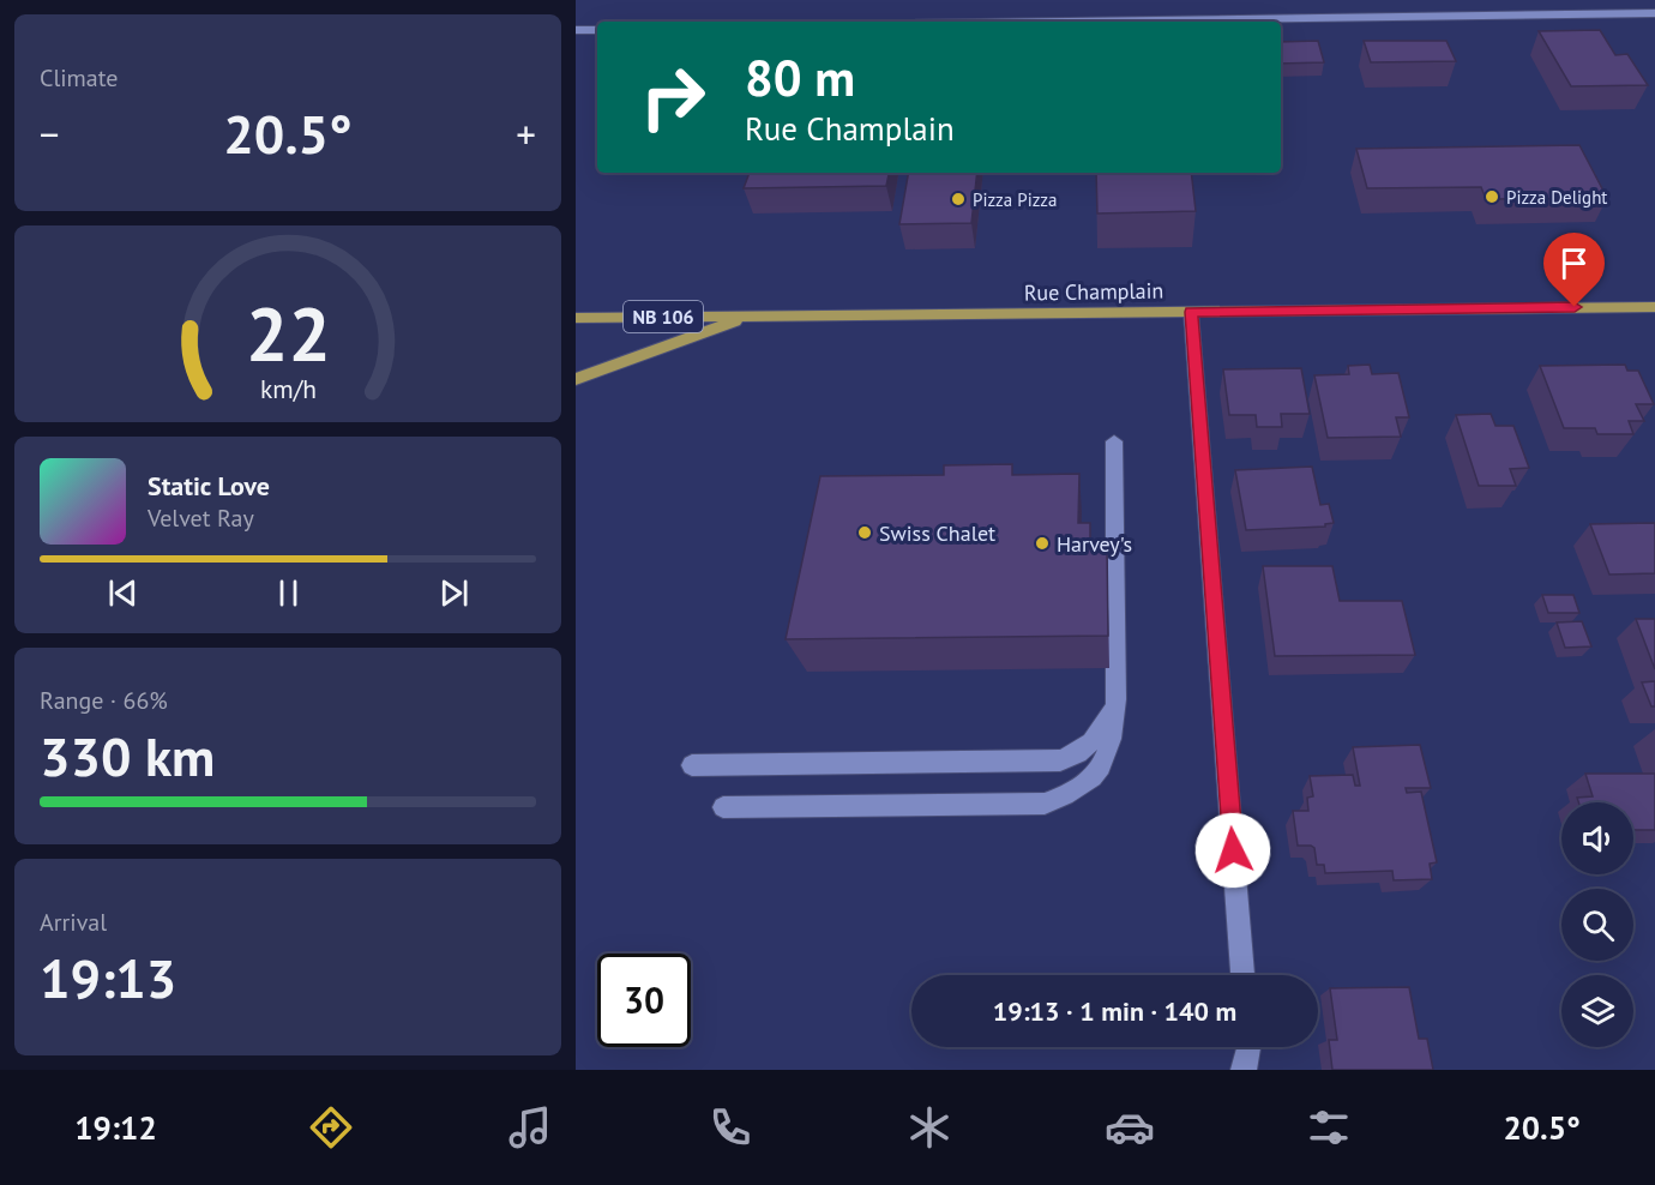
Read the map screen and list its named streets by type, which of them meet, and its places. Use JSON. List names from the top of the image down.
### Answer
{
  "streets": {
    "main road": ["Rue Champlain", "NB 106"]
  },
  "places": [
    "Pizza Delight",
    "Pizza Pizza",
    "Swiss Chalet",
    "Harvey's"
  ],
  "page": {
    "tile": [
      "Climate",
      ["Range · 66%", "330 km"],
      ["Arrival", "19:13"]
    ],
    "turn": ["80 m", "Rue Champlain"],
    "heat": ["−", "20.5°", "+"],
    "song": ["Static Love", "Velvet Ray"],
    "limit": "30",
    "trip": "19:13 · 1 min · 140 m",
    "tabs": ["19:12", "20.5°"],
    "gauge": ["22", "km/h"]
  }
}
